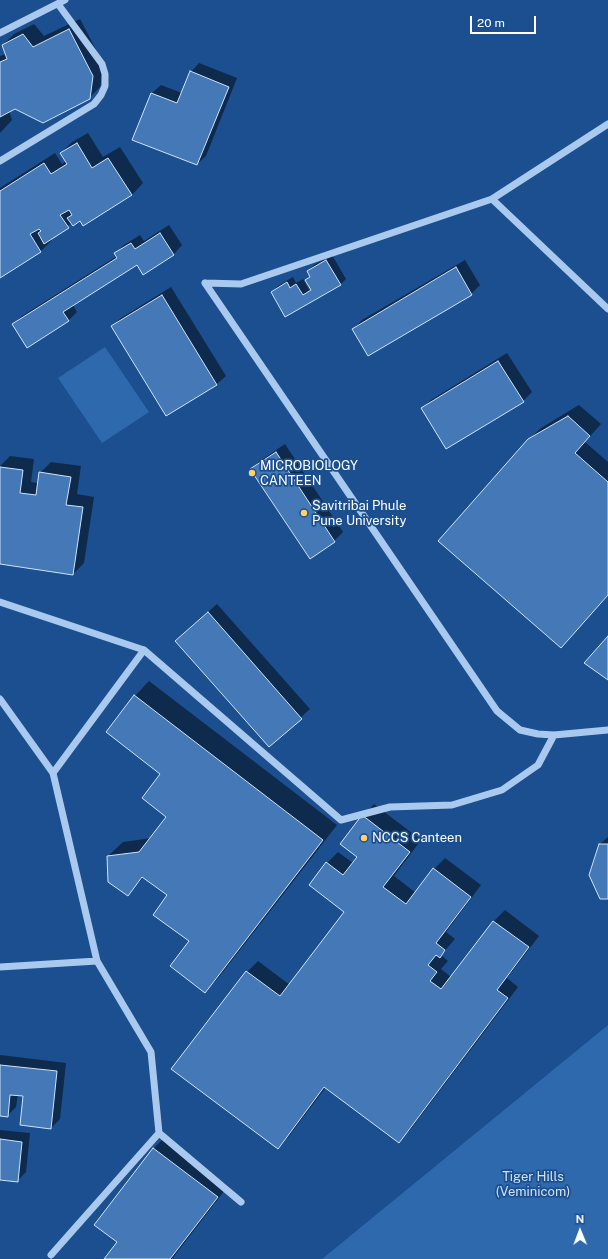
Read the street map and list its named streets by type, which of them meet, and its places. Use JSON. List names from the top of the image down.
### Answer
{
  "parks": ["Tiger Hills (Veminicom)"],
  "places": ["MICROBIOLOGY CANTEEN", "Savitribai Phule Pune University", "NCCS Canteen"],
  "scale_bar": "20 m",
  "north": "top"
}
